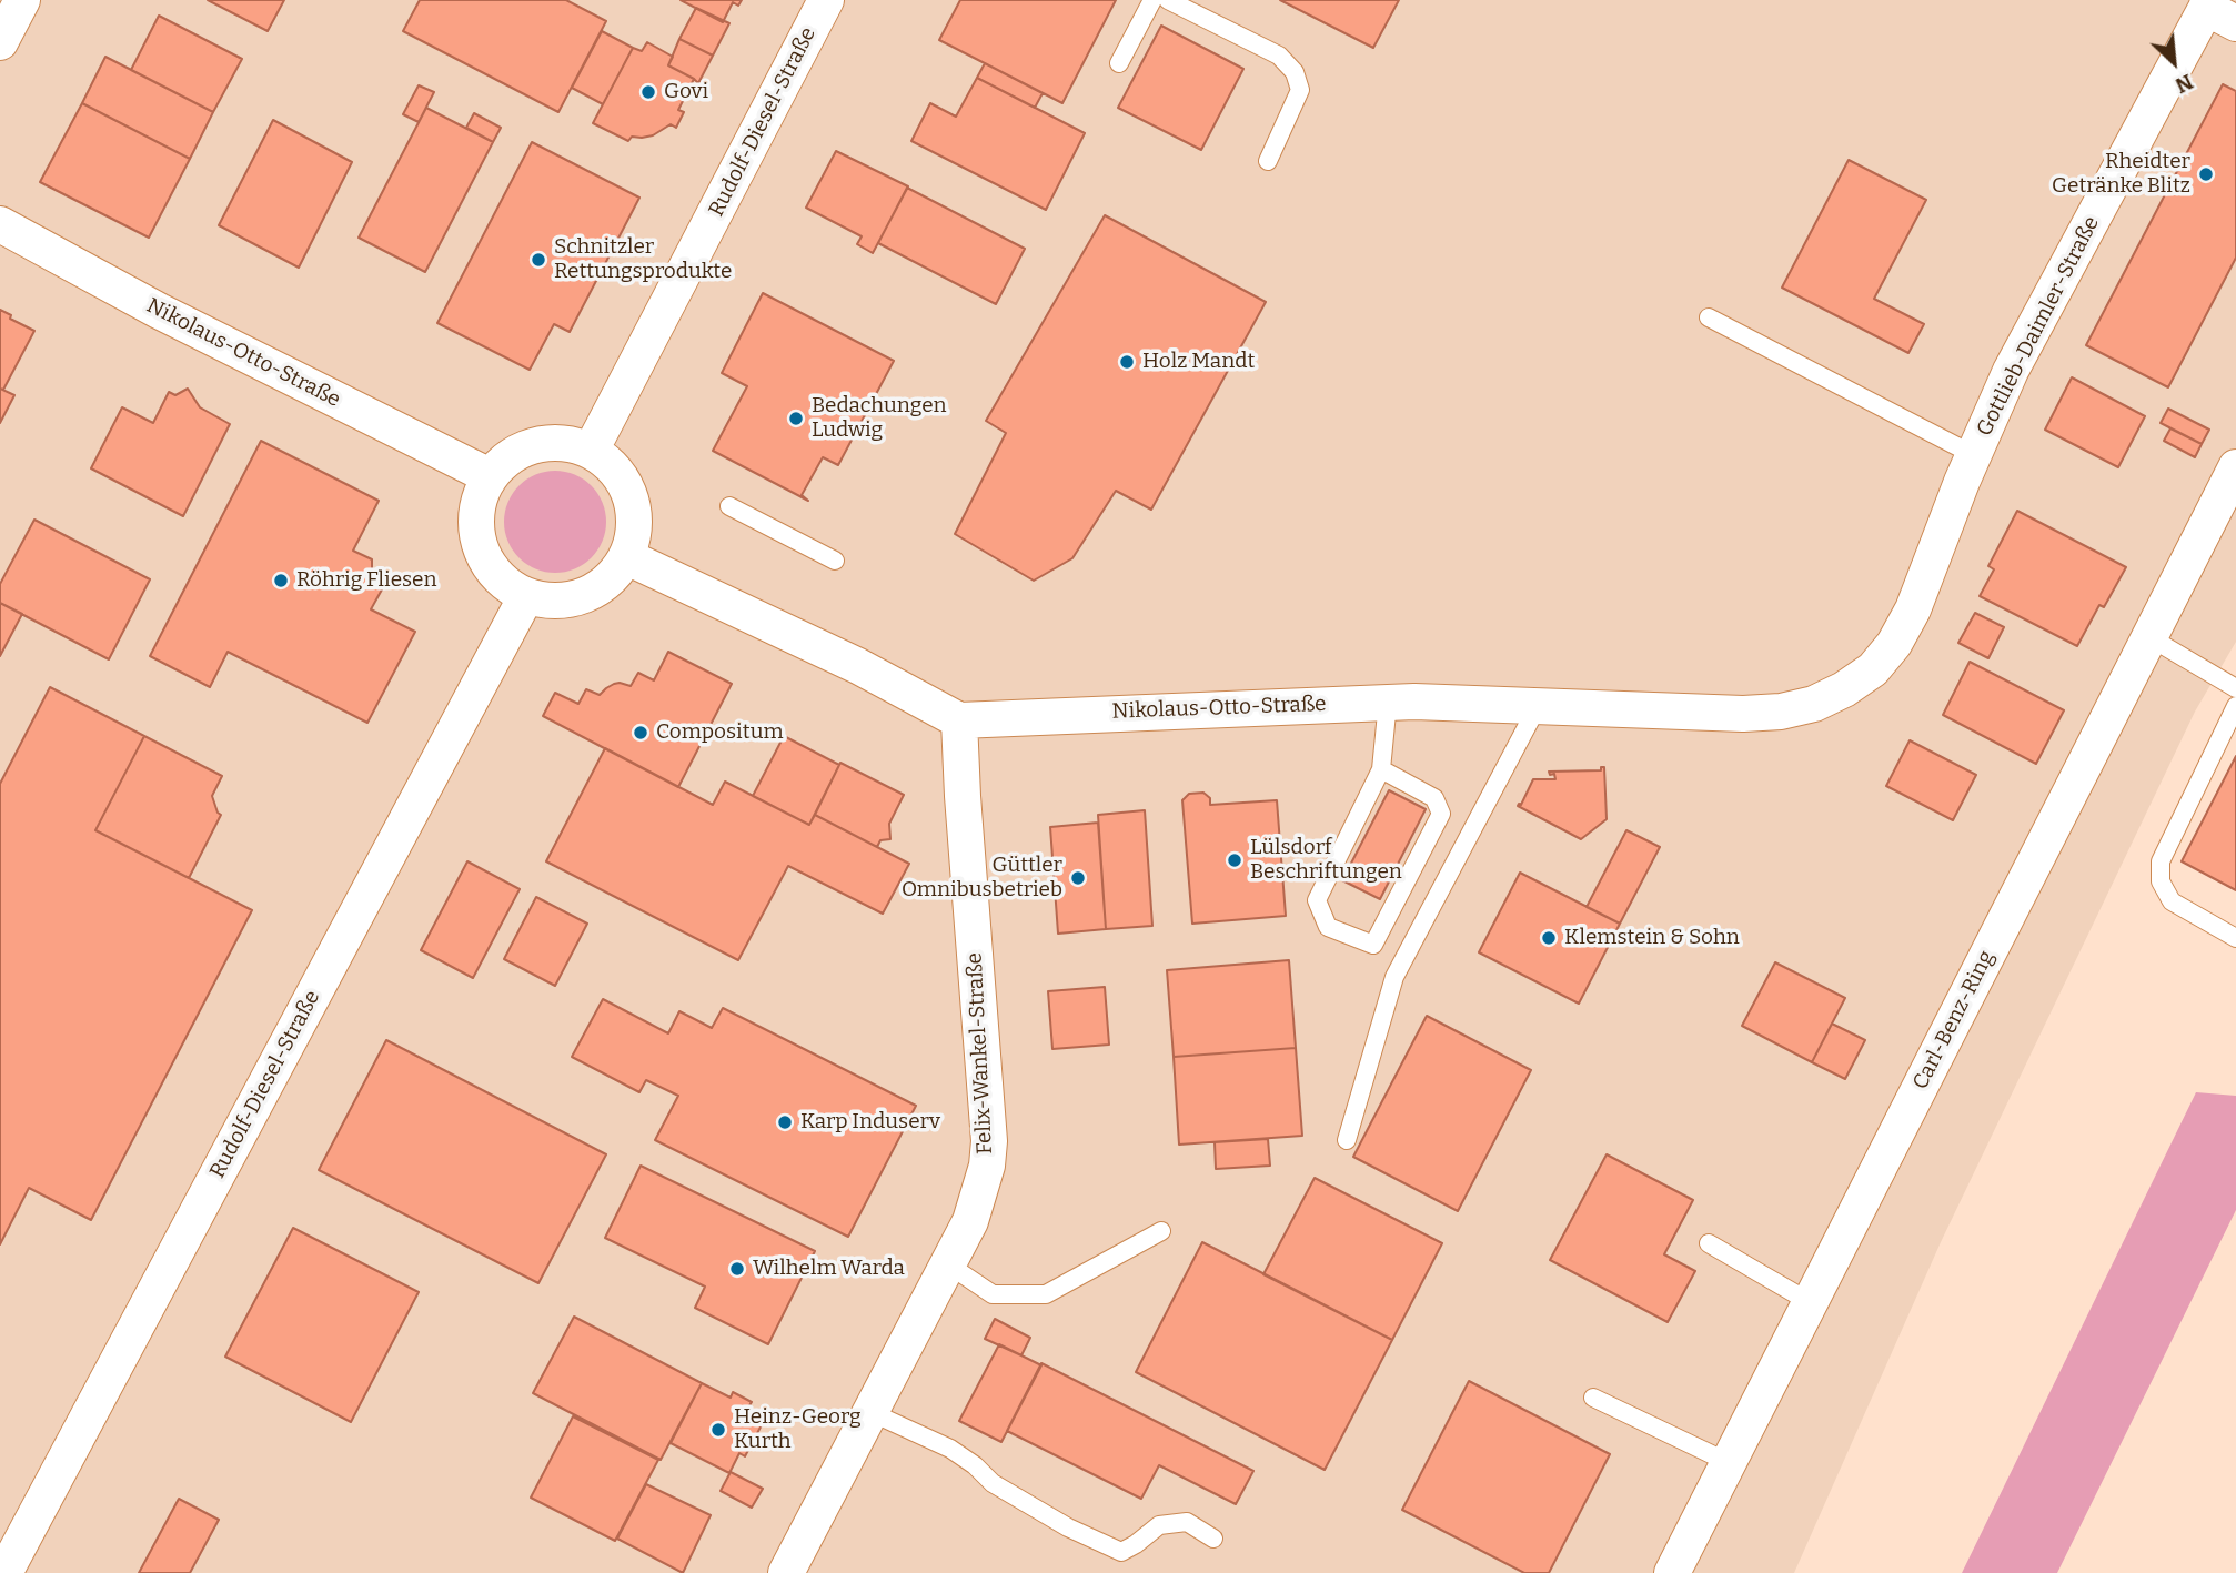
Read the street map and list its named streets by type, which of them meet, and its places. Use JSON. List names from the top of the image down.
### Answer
{
  "streets": {
    "street": [
      "Rudolf-Diesel-Straße",
      "Gottlieb-Daimler-Straße",
      "Nikolaus-Otto-Straße",
      "Carl-Benz-Ring",
      "Felix-Wankel-Straße"
    ]
  },
  "crossings": [
    ["Rudolf-Diesel-Straße", "Nikolaus-Otto-Straße"],
    ["Gottlieb-Daimler-Straße", "Nikolaus-Otto-Straße"],
    ["Nikolaus-Otto-Straße", "Felix-Wankel-Straße"]
  ],
  "places": [
    "Govi",
    "Rheidter Getränke Blitz",
    "Schnitzler Rettungsprodukte",
    "Holz Mandt",
    "Bedachungen Ludwig",
    "Röhrig Fliesen",
    "Compositum",
    "Lülsdorf Beschriftungen",
    "Güttler Omnibusbetrieb",
    "Klemstein & Sohn",
    "Karp Induserv",
    "Wilhelm Warda",
    "Heinz-Georg Kurth"
  ],
  "north": "bottom right"
}
